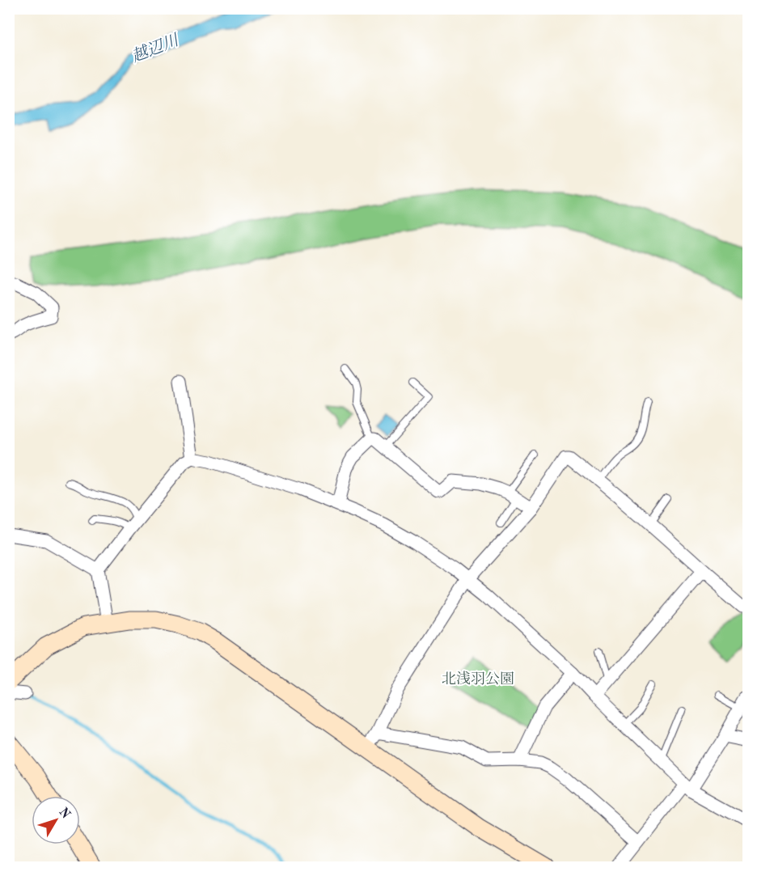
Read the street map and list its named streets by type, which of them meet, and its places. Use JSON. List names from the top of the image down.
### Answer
{
  "water": ["越辺川"],
  "parks": ["北浅羽公園"],
  "north": "top right"
}
